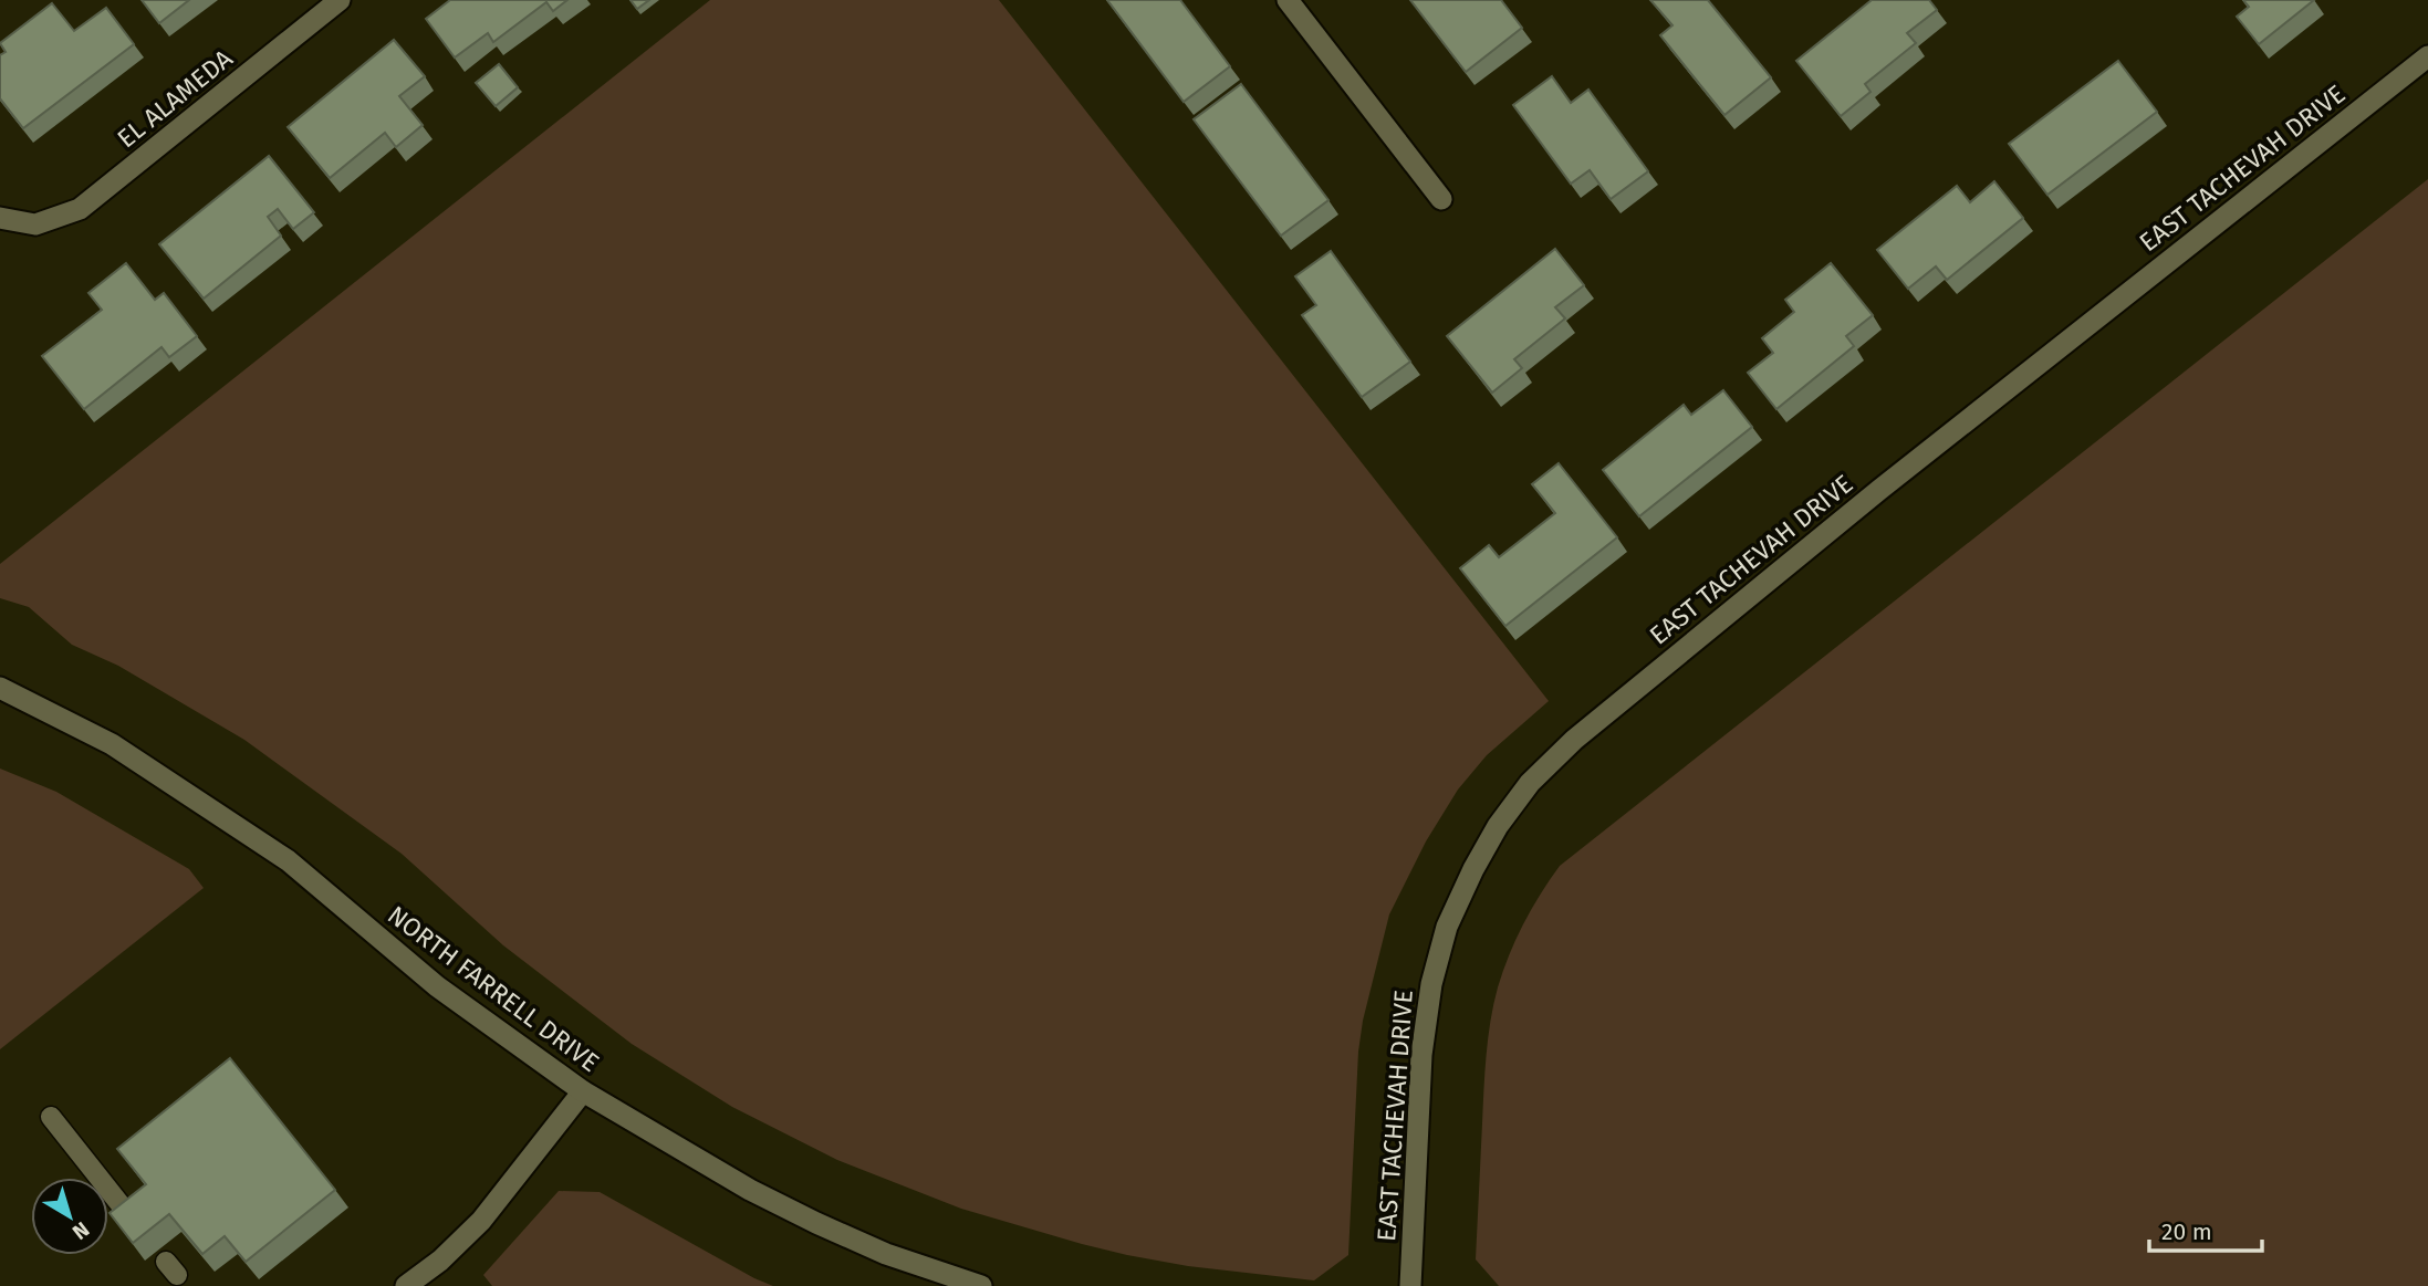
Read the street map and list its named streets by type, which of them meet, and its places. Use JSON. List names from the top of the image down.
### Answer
{
  "streets": {
    "street": ["EL ALAMEDA", "EAST TACHEVAH DRIVE", "NORTH FARRELL DRIVE"]
  },
  "scale_bar": "20 m",
  "north": "bottom right"
}
